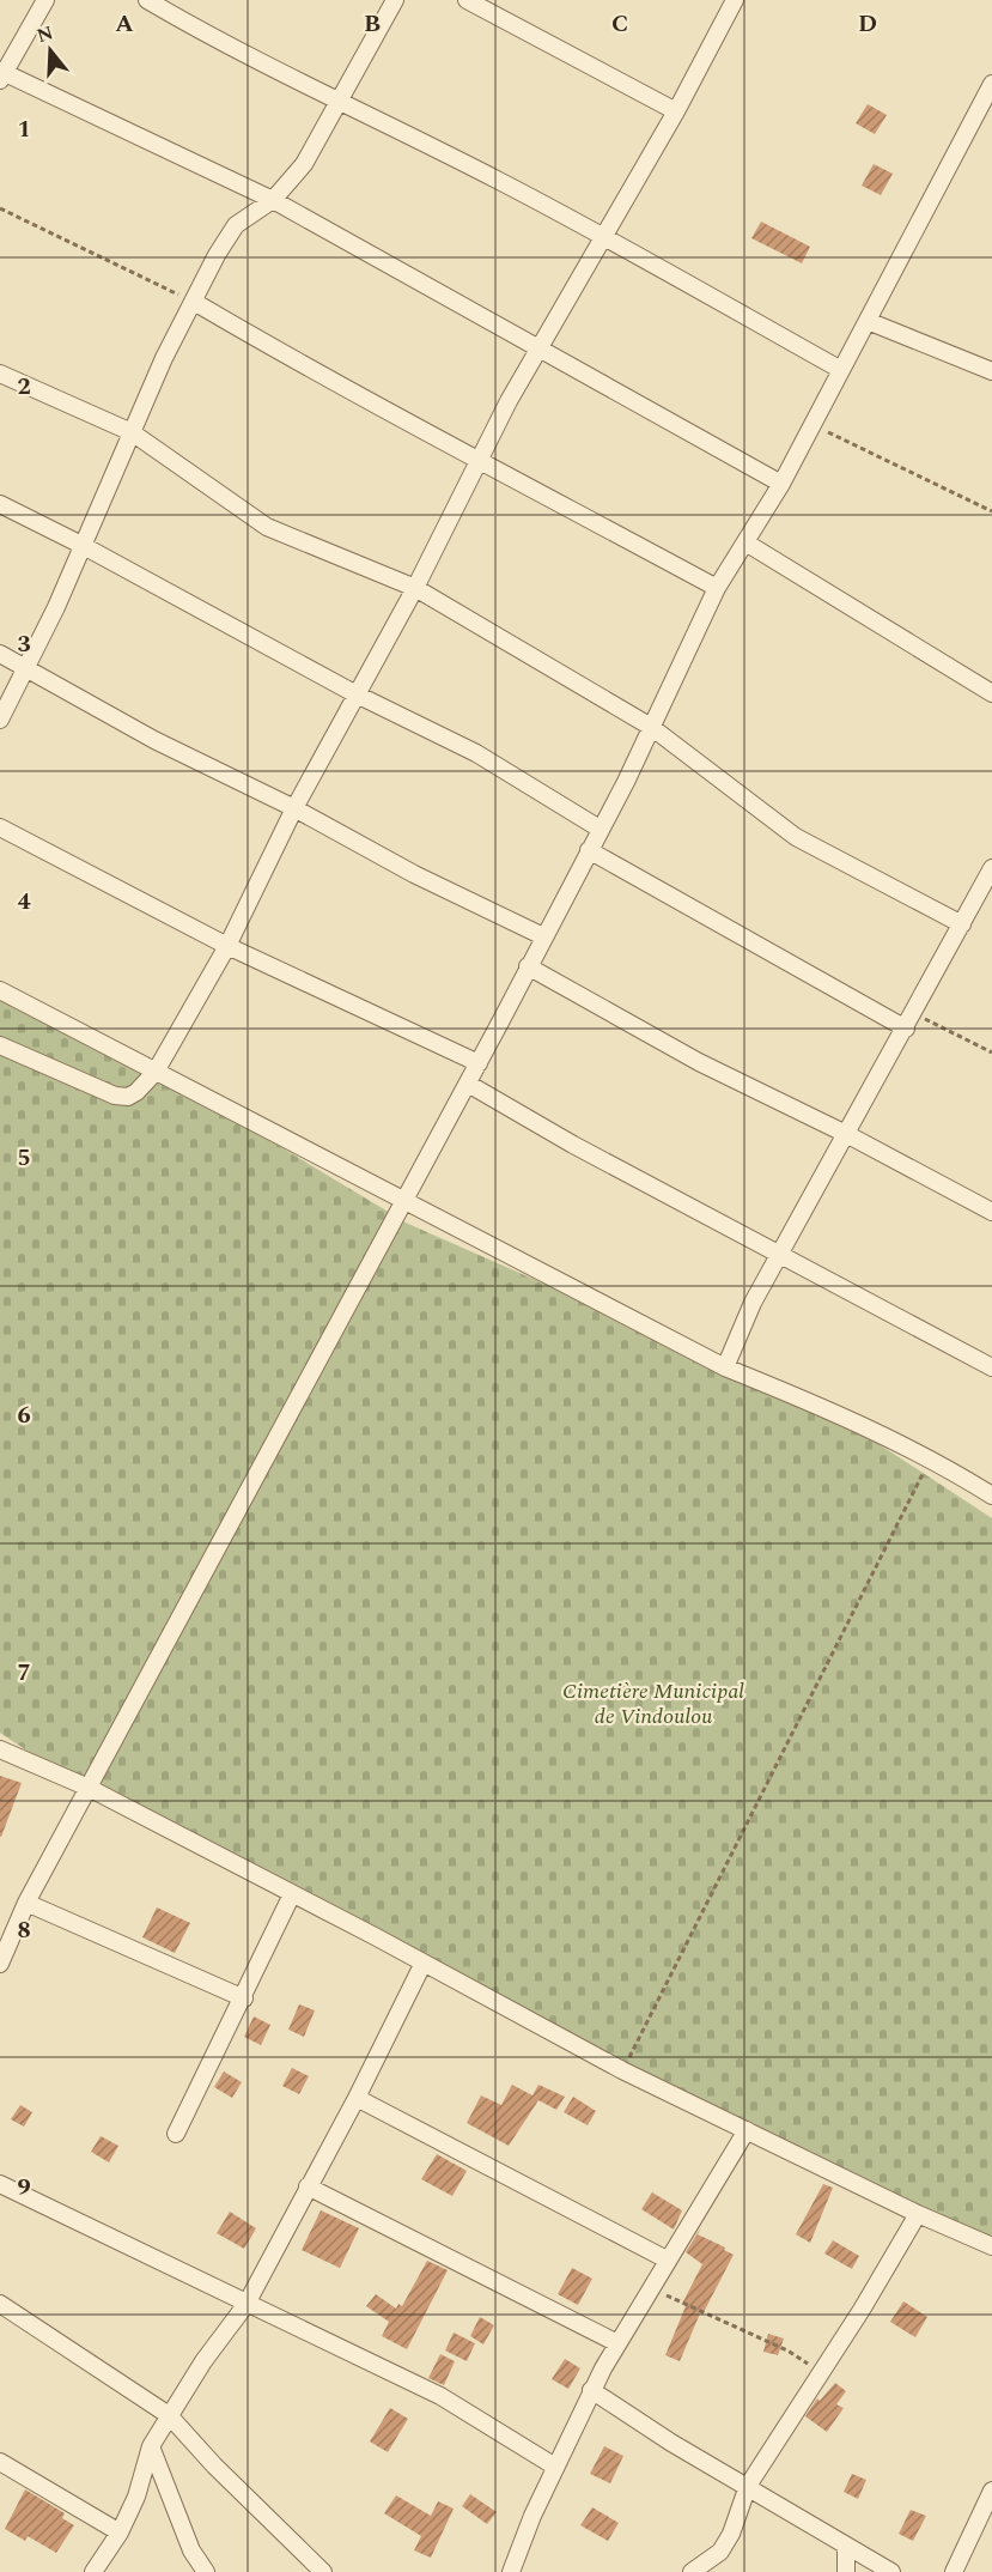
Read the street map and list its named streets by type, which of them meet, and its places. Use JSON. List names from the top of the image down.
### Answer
{
  "parks": ["Cimetière Municipal de Vindoulou"],
  "north": "top",
  "grid": {
    "columns": [
      "A",
      "B",
      "C",
      "D"
    ],
    "rows": [
      "1",
      "2",
      "3",
      "4",
      "5",
      "6",
      "7",
      "8",
      "9"
    ]
  }
}
